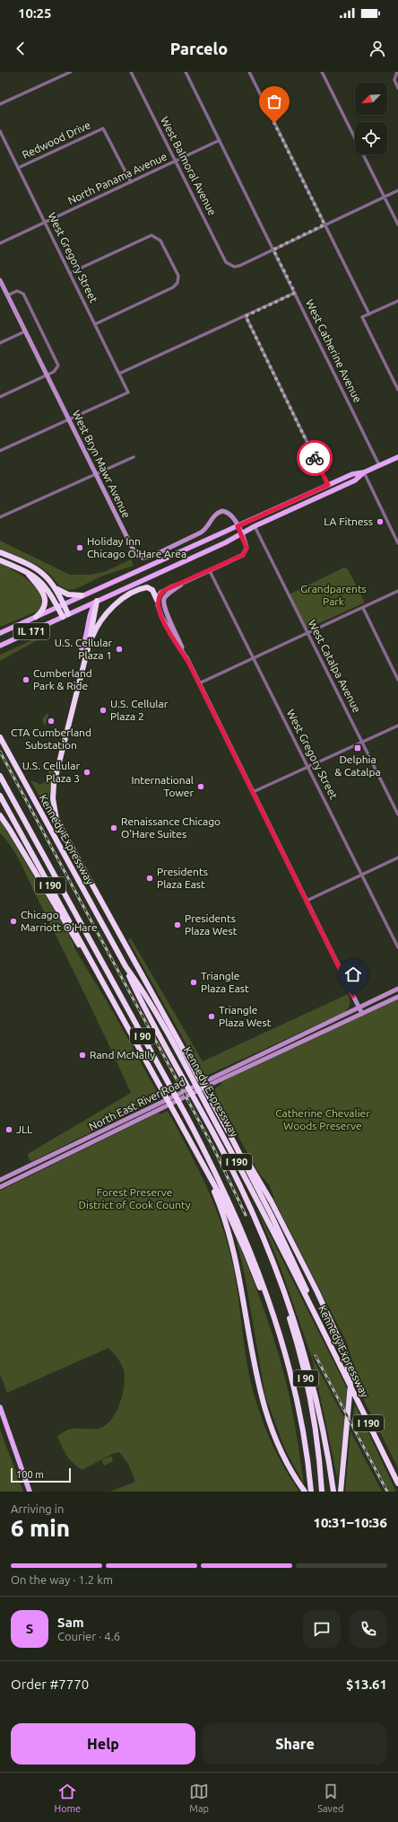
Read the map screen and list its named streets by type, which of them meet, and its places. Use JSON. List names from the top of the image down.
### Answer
{
  "streets": {
    "highway": ["Kennedy Expressway", "I 190", "I 90"],
    "main road": ["IL 171"],
    "street": [
      "Redwood Drive",
      "West Balmoral Avenue",
      "North Panama Avenue",
      "West Gregory Street",
      "West Catherine Avenue",
      "West Bryn Mawr Avenue",
      "West Catalpa Avenue",
      "North East River Road"
    ]
  },
  "crossings": [
    ["Redwood Drive", "North Panama Avenue"],
    ["Redwood Drive", "West Gregory Street"],
    ["West Balmoral Avenue", "North Panama Avenue"],
    ["West Balmoral Avenue", "West Catherine Avenue"],
    ["North Panama Avenue", "West Gregory Street"],
    ["North Panama Avenue", "West Catherine Avenue"],
    ["West Gregory Street", "West Bryn Mawr Avenue"],
    ["West Catherine Avenue", "IL 171"],
    ["West Bryn Mawr Avenue", "IL 171"],
    ["West Bryn Mawr Avenue", "North East River Road"],
    ["IL 171", "West Catalpa Avenue"],
    ["Kennedy Expressway", "I 90"]
  ],
  "parks": ["Grandparents Park", "Catherine Chevalier Woods Preserve", "Forest Preserve District of Cook County"],
  "places": {
    "other": [
      "LA Fitness",
      "Holiday Inn Chicago O'Hare Area",
      "U.S. Cellular Plaza 1",
      "Cumberland Park & Ride",
      "U.S. Cellular Plaza 2",
      "CTA Cumberland Substation",
      "U.S. Cellular Plaza 3",
      "International Tower",
      "Renaissance Chicago O'Hare Suites",
      "Presidents Plaza East",
      "Chicago Marriott O'Hare",
      "Presidents Plaza West",
      "Triangle Plaza East",
      "Triangle Plaza West",
      "Rand McNally",
      "JLL"
    ],
    "transit": ["Delphia & Catalpa"]
  },
  "scale_bar": "100 m",
  "north": "bottom left",
  "page": {
    "status": "10:25",
    "header": "Parcelo",
    "scale": "100 m",
    "heading": ["6 min", "Arriving in", "10:31–10:36"],
    "panel": [
      "Sam",
      "Courier · 4.6",
      "Order #7770",
      "$13.61"
    ],
    "bar": "On the way · 1.2 km",
    "round": "S",
    "buttons": ["Help", "Share"],
    "tabs": ["Home", "Map", "Saved"]
  }
}
